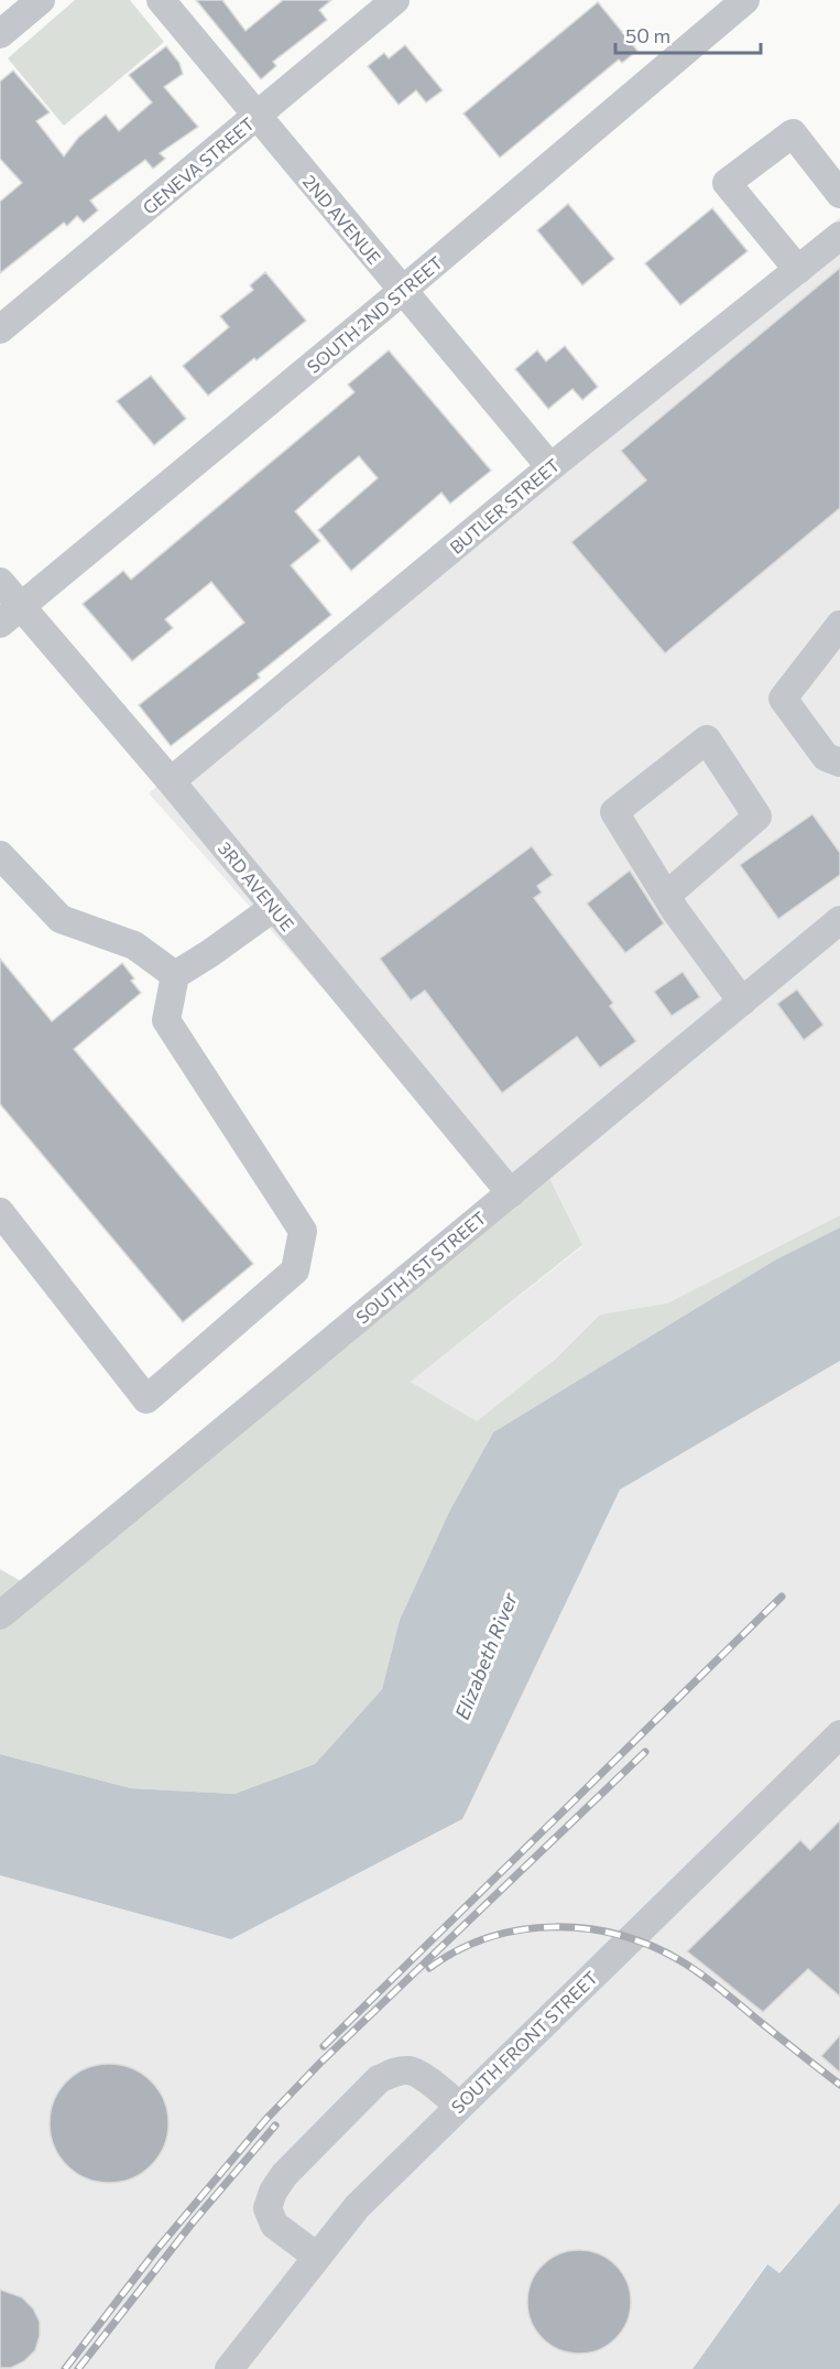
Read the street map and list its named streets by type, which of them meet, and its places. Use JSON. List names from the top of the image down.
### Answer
{
  "streets": {
    "street": [
      "GENEVA STREET",
      "2ND AVENUE",
      "SOUTH 2ND STREET",
      "BUTLER STREET",
      "3RD AVENUE",
      "SOUTH 1ST STREET",
      "SOUTH FRONT STREET"
    ]
  },
  "crossings": [
    ["GENEVA STREET", "2ND AVENUE"],
    ["2ND AVENUE", "SOUTH 2ND STREET"],
    ["2ND AVENUE", "BUTLER STREET"],
    ["SOUTH 2ND STREET", "3RD AVENUE"],
    ["BUTLER STREET", "3RD AVENUE"],
    ["3RD AVENUE", "SOUTH 1ST STREET"]
  ],
  "water": ["Elizabeth River"],
  "scale_bar": "50 m"
}
